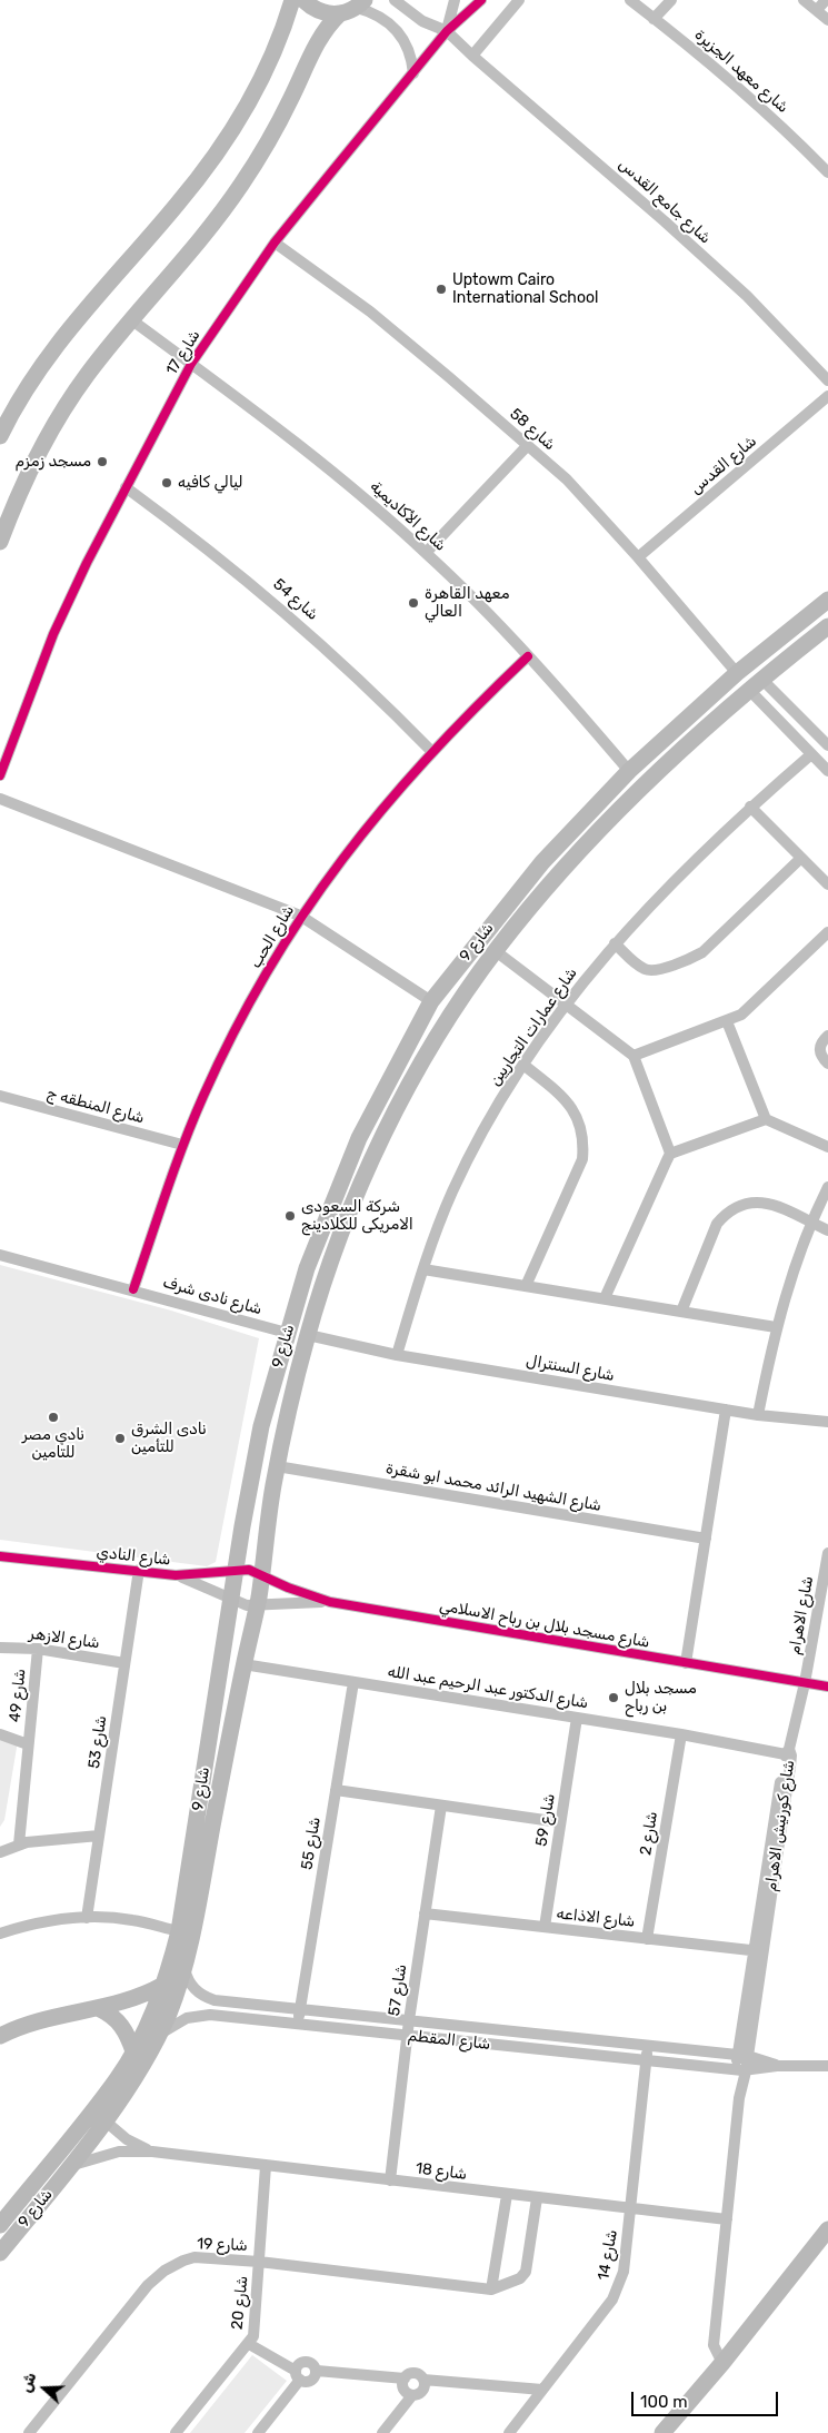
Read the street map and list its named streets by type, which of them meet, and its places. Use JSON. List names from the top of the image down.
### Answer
{
  "streets": {
    "main road": ["شارع 9"],
    "street": [
      "شارع معهد الجزيرة",
      "شارع جامع القدس",
      "شارع 17",
      "شارع 58",
      "شارع القدس",
      "شارع الأكاديمية",
      "شارع 54",
      "شارع الحب",
      "شارع عمارات التجاريين",
      "شارع المنطقه ج",
      "شارع نادى شرف",
      "شارع السنترال",
      "شارع الشهيد الرائد محمد ابو شقرة",
      "شارع النادي",
      "شارع الاهرام",
      "شارع مسجد بلال بن رباح الاسلامي",
      "شارع الازهر",
      "شارع الدكتور عبد الرحيم عبد الله",
      "شارع 49",
      "شارع 53",
      "شارع 59",
      "شارع كورنيش الاهرام",
      "شارع 2",
      "شارع 55",
      "شارع الاذاعه",
      "شارع 57",
      "شارع المقطم",
      "شارع 18",
      "شارع 19",
      "شارع 14",
      "شارع 20"
    ]
  },
  "crossings": [
    ["شارع جامع القدس", "شارع 17"],
    ["شارع 17", "شارع 58"],
    ["شارع 17", "شارع الأكاديمية"],
    ["شارع 17", "شارع 54"],
    ["شارع 58", "شارع القدس"],
    ["شارع 58", "شارع 9"],
    ["شارع الأكاديمية", "شارع الحب"],
    ["شارع الأكاديمية", "شارع 9"],
    ["شارع 54", "شارع الحب"],
    ["شارع الحب", "شارع المنطقه ج"],
    ["شارع الحب", "شارع نادى شرف"],
    ["شارع 9", "شارع نادى شرف"],
    ["شارع 9", "شارع السنترال"],
    ["شارع 9", "شارع الشهيد الرائد محمد ابو شقرة"],
    ["شارع 9", "شارع النادي"],
    ["شارع 9", "شارع مسجد بلال بن رباح الاسلامي"],
    ["شارع 9", "شارع الدكتور عبد الرحيم عبد الله"],
    ["شارع 9", "شارع المقطم"],
    ["شارع 9", "شارع 18"],
    ["شارع عمارات التجاريين", "شارع السنترال"],
    ["شارع النادي", "شارع مسجد بلال بن رباح الاسلامي"],
    ["شارع النادي", "شارع 53"],
    ["شارع الاهرام", "شارع مسجد بلال بن رباح الاسلامي"],
    ["شارع الاهرام", "شارع الدكتور عبد الرحيم عبد الله"],
    ["شارع الاهرام", "شارع كورنيش الاهرام"],
    ["شارع الازهر", "شارع 49"],
    ["شارع الازهر", "شارع 53"],
    ["شارع الدكتور عبد الرحيم عبد الله", "شارع 59"],
    ["شارع الدكتور عبد الرحيم عبد الله", "شارع كورنيش الاهرام"],
    ["شارع الدكتور عبد الرحيم عبد الله", "شارع 2"],
    ["شارع الدكتور عبد الرحيم عبد الله", "شارع 55"],
    ["شارع 59", "شارع الاذاعه"],
    ["شارع كورنيش الاهرام", "شارع الاذاعه"],
    ["شارع كورنيش الاهرام", "شارع المقطم"],
    ["شارع كورنيش الاهرام", "شارع 18"],
    ["شارع 2", "شارع الاذاعه"],
    ["شارع 55", "شارع المقطم"],
    ["شارع الاذاعه", "شارع 57"],
    ["شارع 57", "شارع المقطم"],
    ["شارع 57", "شارع 18"],
    ["شارع المقطم", "شارع 14"],
    ["شارع 18", "شارع 19"],
    ["شارع 18", "شارع 14"],
    ["شارع 18", "شارع 20"],
    ["شارع 19", "شارع 20"]
  ],
  "places": [
    "Uptowm Cairo International School",
    "مسجد زمزم",
    "ليالي كافيه",
    "معهد القاهرة العالي",
    "شركة السعودى الامريكى للكلادينج",
    "نادي مصر للتامين",
    "نادى الشرق للتأمين",
    "مسجد بلال بن رباح"
  ],
  "scale_bar": "100 m",
  "north": "left"
}
